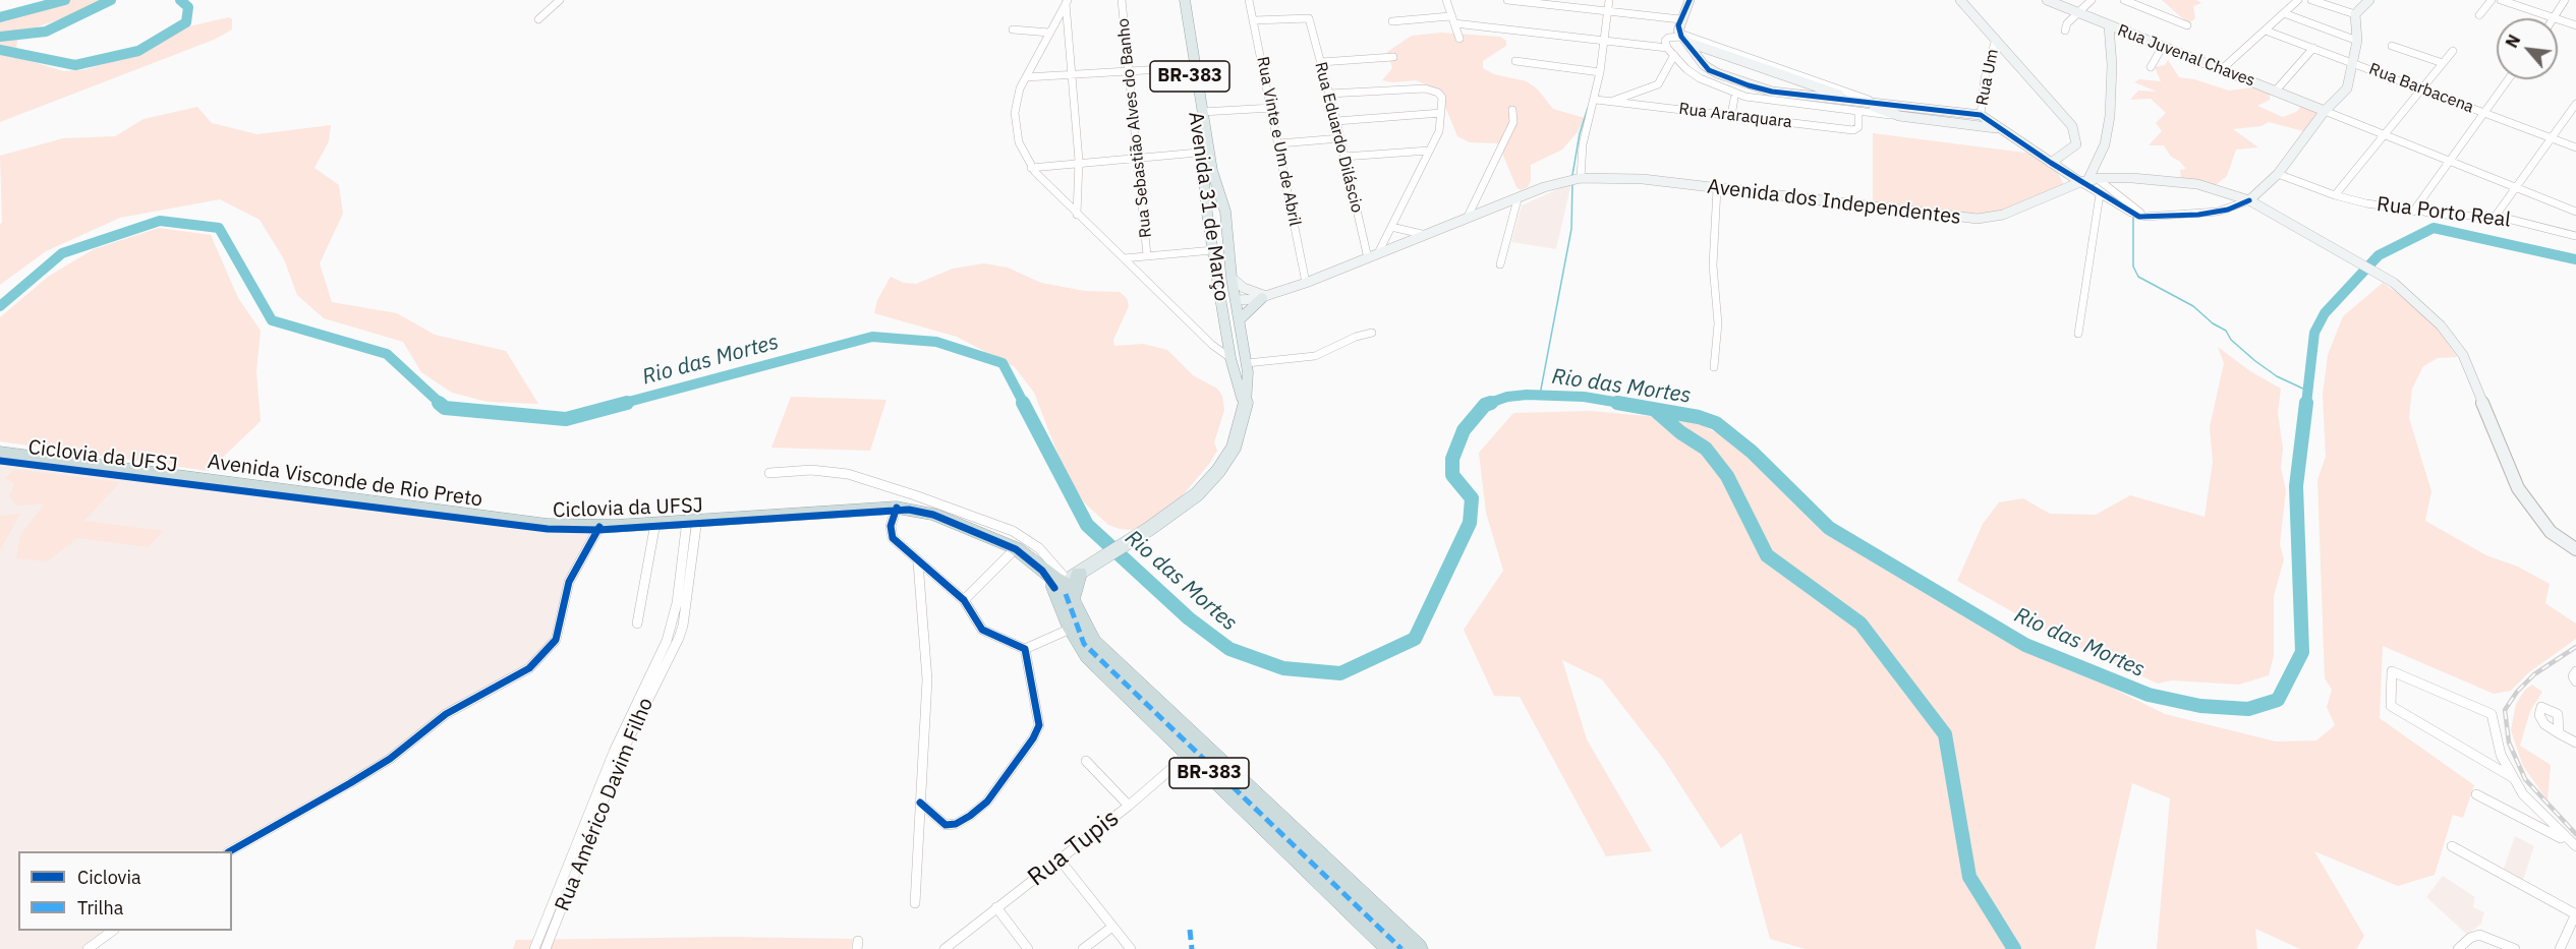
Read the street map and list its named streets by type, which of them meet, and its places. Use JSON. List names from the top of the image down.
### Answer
{
  "streets": {
    "highway": ["BR-383", "Avenida Visconde de Rio Preto"],
    "main road": ["Rua Juvenal Chaves", "Avenida dos Independentes", "Avenida 31 de Março"],
    "street": [
      "Rua Um",
      "Rua Barbacena",
      "Rua Araraquara",
      "Rua Sebastião Alves do Banho",
      "Rua Eduardo Diláscio",
      "Rua Vinte e Um de Abril",
      "Rua Porto Real",
      "Rua Américo Davim Filho",
      "Rua Tupis"
    ],
    "cycle path": ["Ciclovia da UFSJ"]
  },
  "crossings": [
    ["BR-383", "Avenida 31 de Março"],
    ["BR-383", "Avenida Visconde de Rio Preto"],
    ["BR-383", "Rua Tupis"],
    ["Rua Eduardo Diláscio", "Rua Vinte e Um de Abril"],
    ["Rua Eduardo Diláscio", "Avenida dos Independentes"],
    ["Rua Vinte e Um de Abril", "Avenida dos Independentes"],
    ["Avenida dos Independentes", "Avenida 31 de Março"],
    ["Avenida 31 de Março", "Avenida Visconde de Rio Preto"],
    ["Avenida Visconde de Rio Preto", "Rua Américo Davim Filho"]
  ],
  "water": ["Rio das Mortes"],
  "legend": ["Ciclovia", "Trilha"],
  "north": "top left"
}
